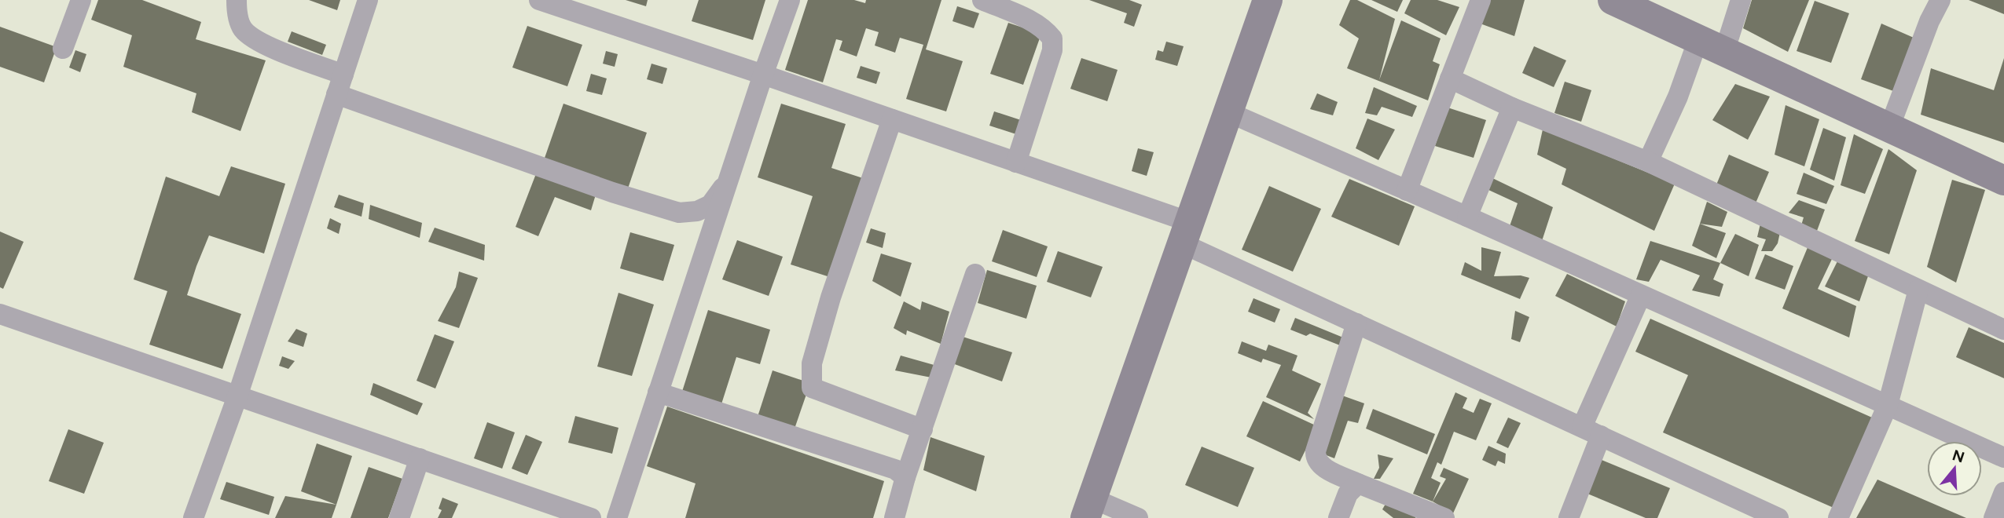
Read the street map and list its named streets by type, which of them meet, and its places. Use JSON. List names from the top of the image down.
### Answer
{
  "north": "top"
}
